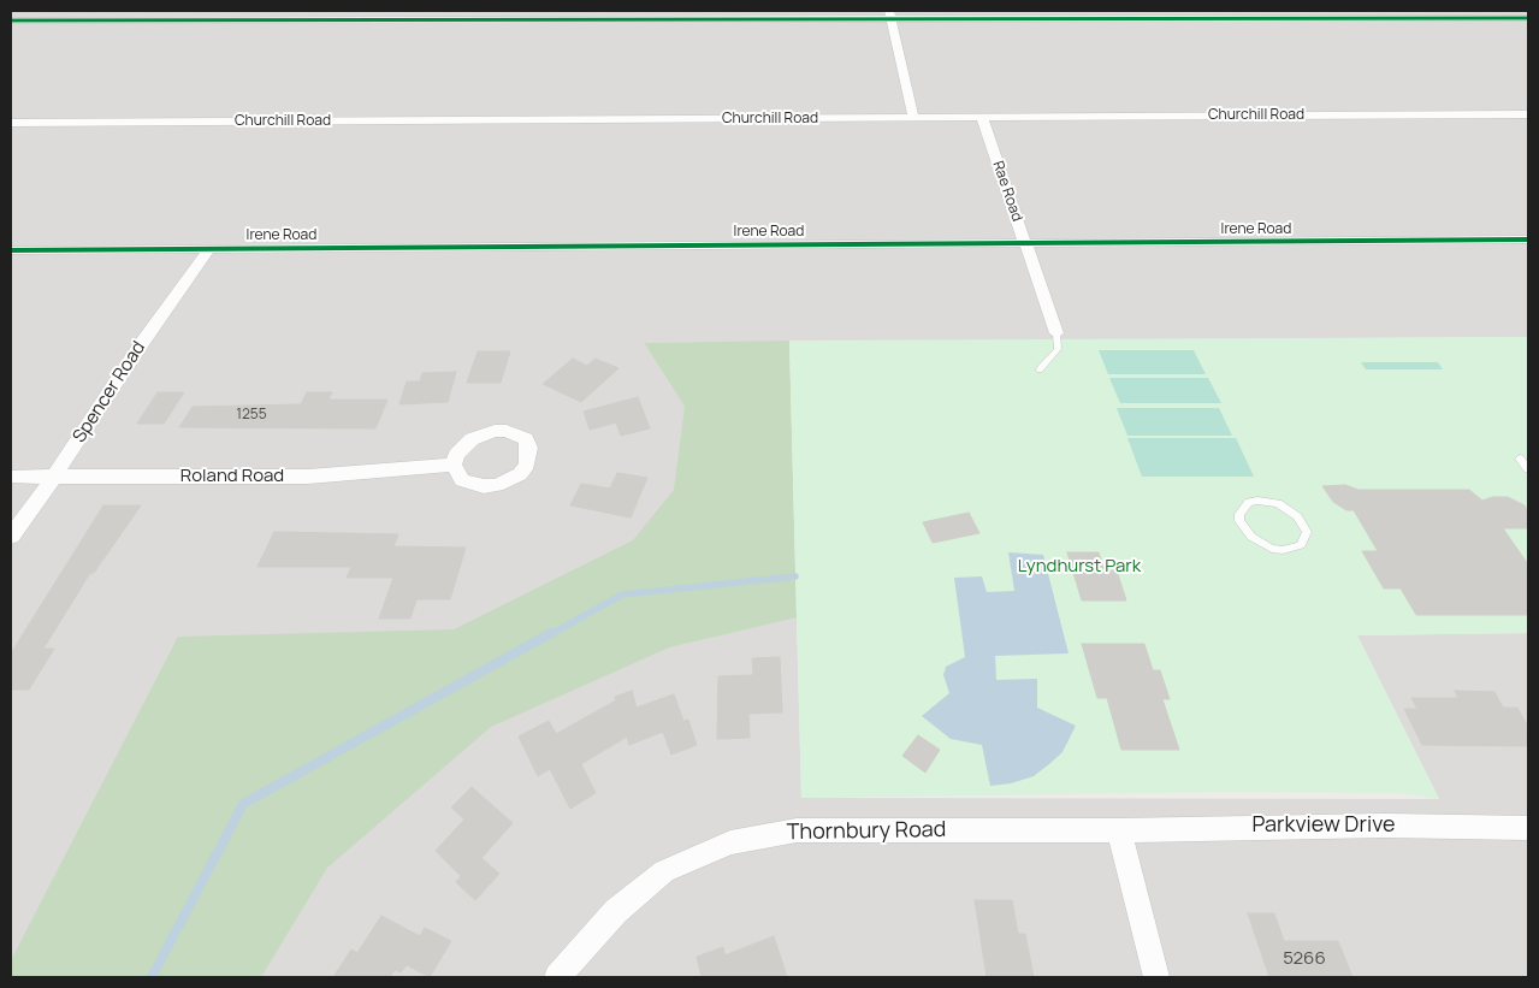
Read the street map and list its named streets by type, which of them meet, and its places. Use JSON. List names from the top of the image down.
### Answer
{
  "streets": {
    "street": [
      "Churchill Road",
      "Rae Road",
      "Irene Road",
      "Spencer Road",
      "Roland Road",
      "Parkview Drive",
      "Thornbury Road"
    ]
  },
  "crossings": [
    ["Churchill Road", "Rae Road"],
    ["Rae Road", "Irene Road"],
    ["Irene Road", "Spencer Road"],
    ["Spencer Road", "Roland Road"],
    ["Parkview Drive", "Thornbury Road"]
  ],
  "parks": ["Lyndhurst Park"],
  "house_numbers": ["1255", "5266"]
}
